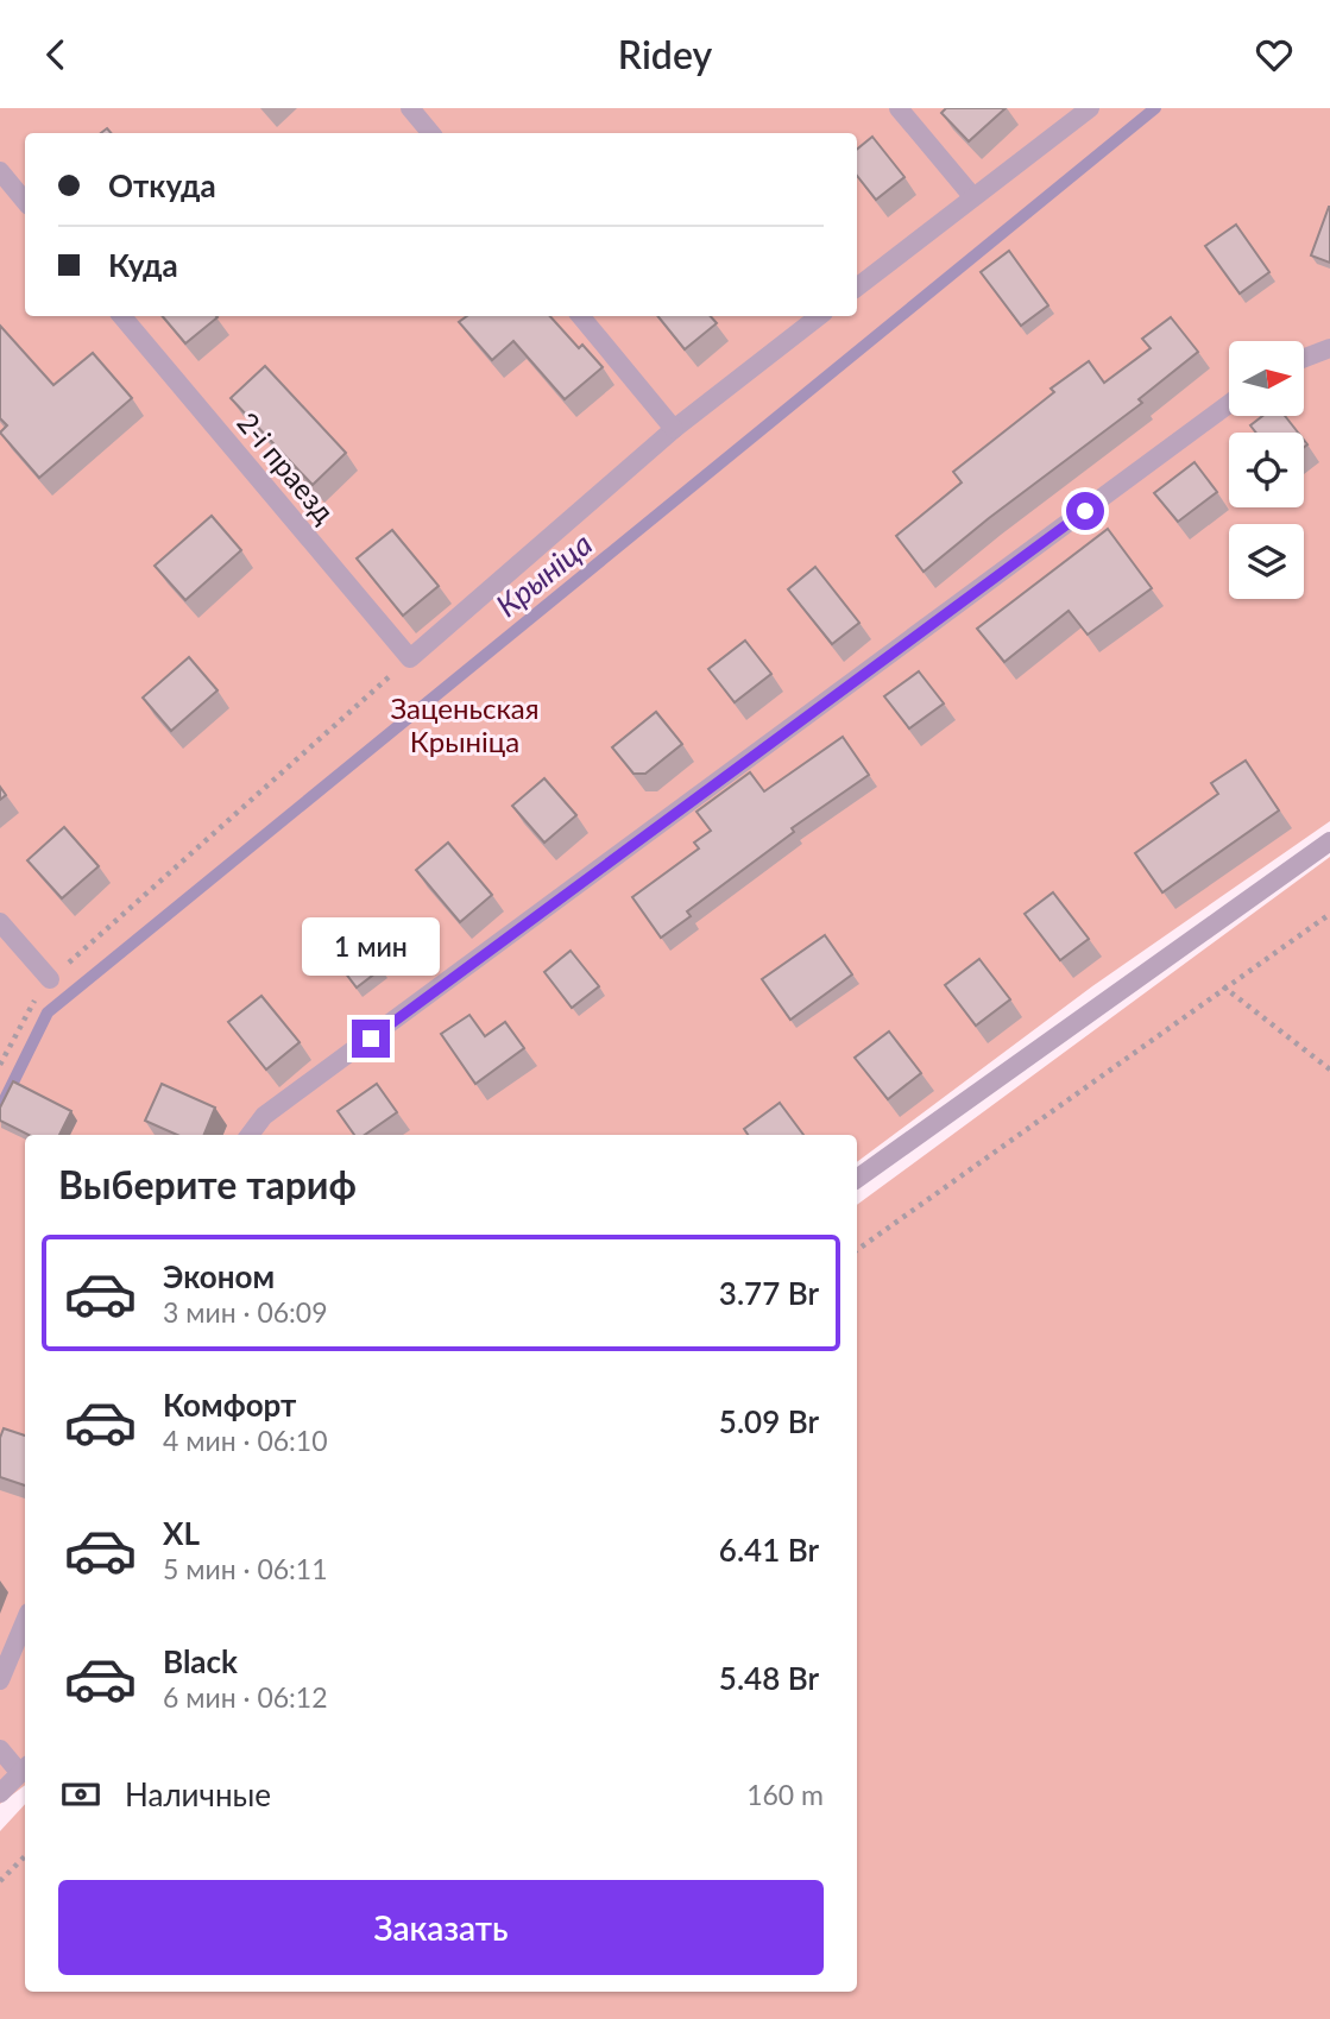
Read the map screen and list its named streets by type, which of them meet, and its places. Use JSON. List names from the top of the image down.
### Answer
{
  "streets": {
    "lane": ["2-і праезд"]
  },
  "water": ["Крыніца"],
  "parks": ["Заценьская Крыніца"],
  "north": "right",
  "page": {
    "header": "Ridey",
    "banner": ["Откуда", "Куда"],
    "bubble": "1 мин",
    "heading": "Выберите тариф",
    "list": [
      {
        "name": "Эконом",
        "note": "3 мин · 06:09",
        "value": "3.77 Br"
      },
      {
        "name": "Комфорт",
        "note": "4 мин · 06:10",
        "value": "5.09 Br"
      },
      {
        "name": "XL",
        "note": "5 мин · 06:11",
        "value": "6.41 Br"
      },
      {
        "name": "Black",
        "note": "6 мин · 06:12",
        "value": "5.48 Br"
      }
    ],
    "pay": ["Наличные", "160 m"],
    "buttons": "Заказать"
  }
}
